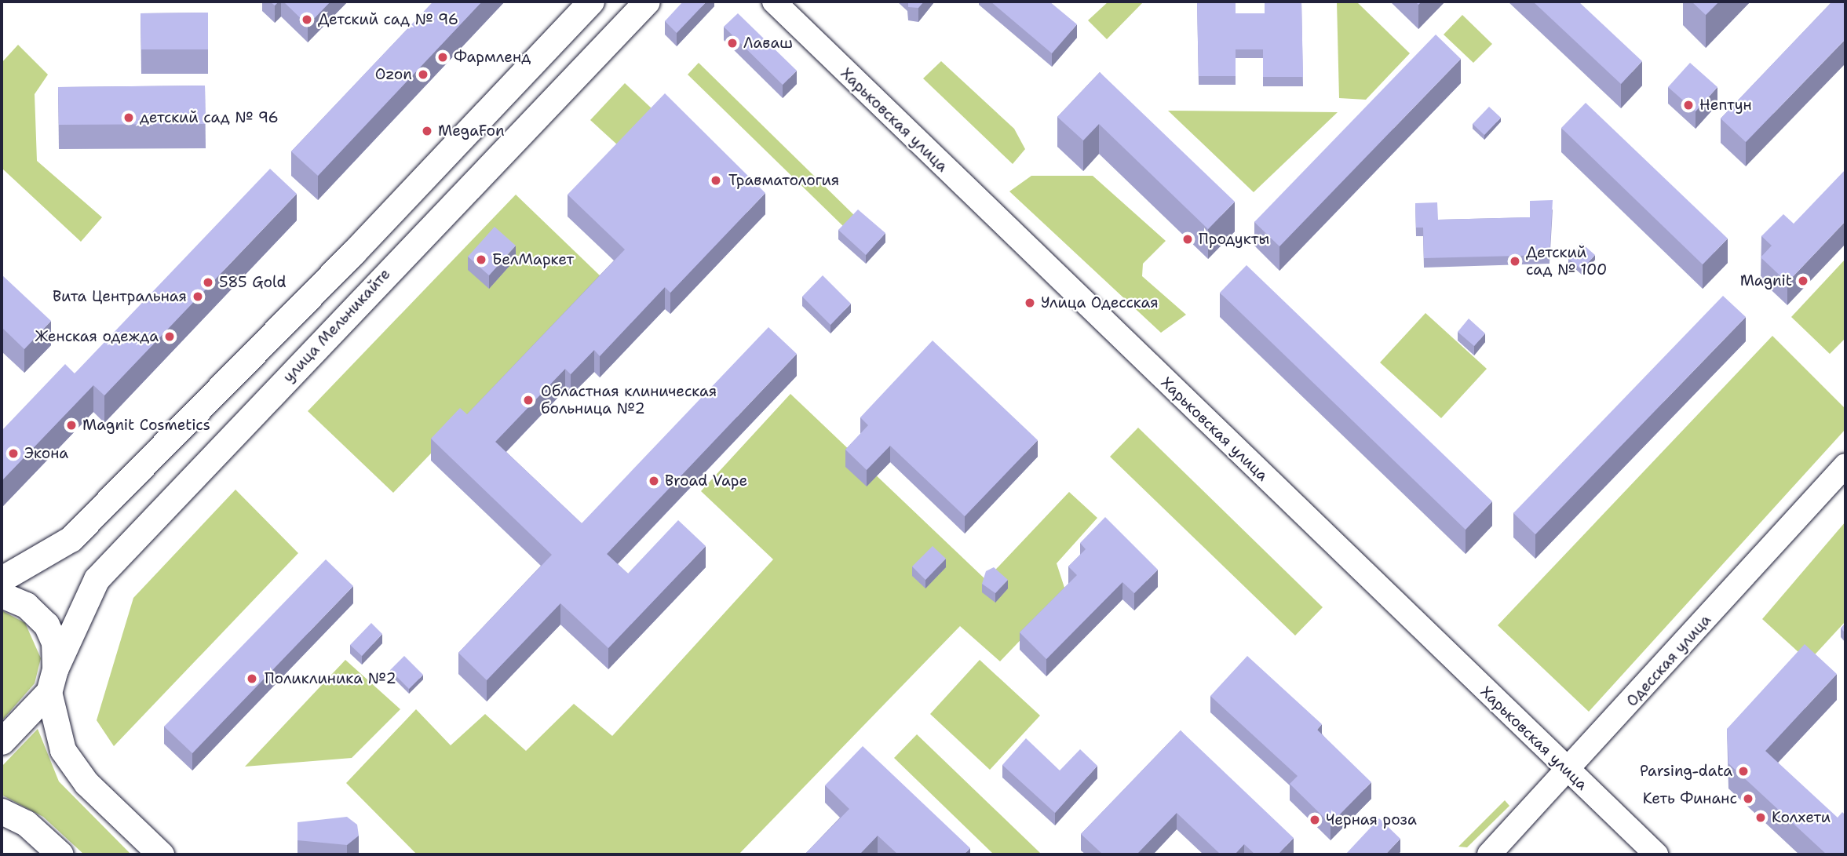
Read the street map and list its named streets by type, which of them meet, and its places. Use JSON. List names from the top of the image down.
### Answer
{
  "streets": {
    "main road": ["улица Мельникайте"],
    "street": ["Харьковская улица", "Одесская улица"]
  },
  "crossings": [
    ["Харьковская улица", "Одесская улица"]
  ],
  "places": [
    "Детский сад № 96",
    "Лаваш",
    "Фармленд",
    "Ozon",
    "Нептун",
    "детский сад № 96",
    "MegaFon",
    "Травматология",
    "Продукты",
    "БелМаркет",
    "Детский сад № 100",
    "Magnit",
    "585 Gold",
    "Вита Центральная",
    "Улица Одесская",
    "Женская одежда",
    "Областная клиническая больница №2",
    "Magnit Cosmetics",
    "Экона",
    "Broad Vape",
    "Поликлиника №2",
    "Parsing-data",
    "Кеть Финанс",
    "Колхети",
    "Черная роза"
  ]
}
